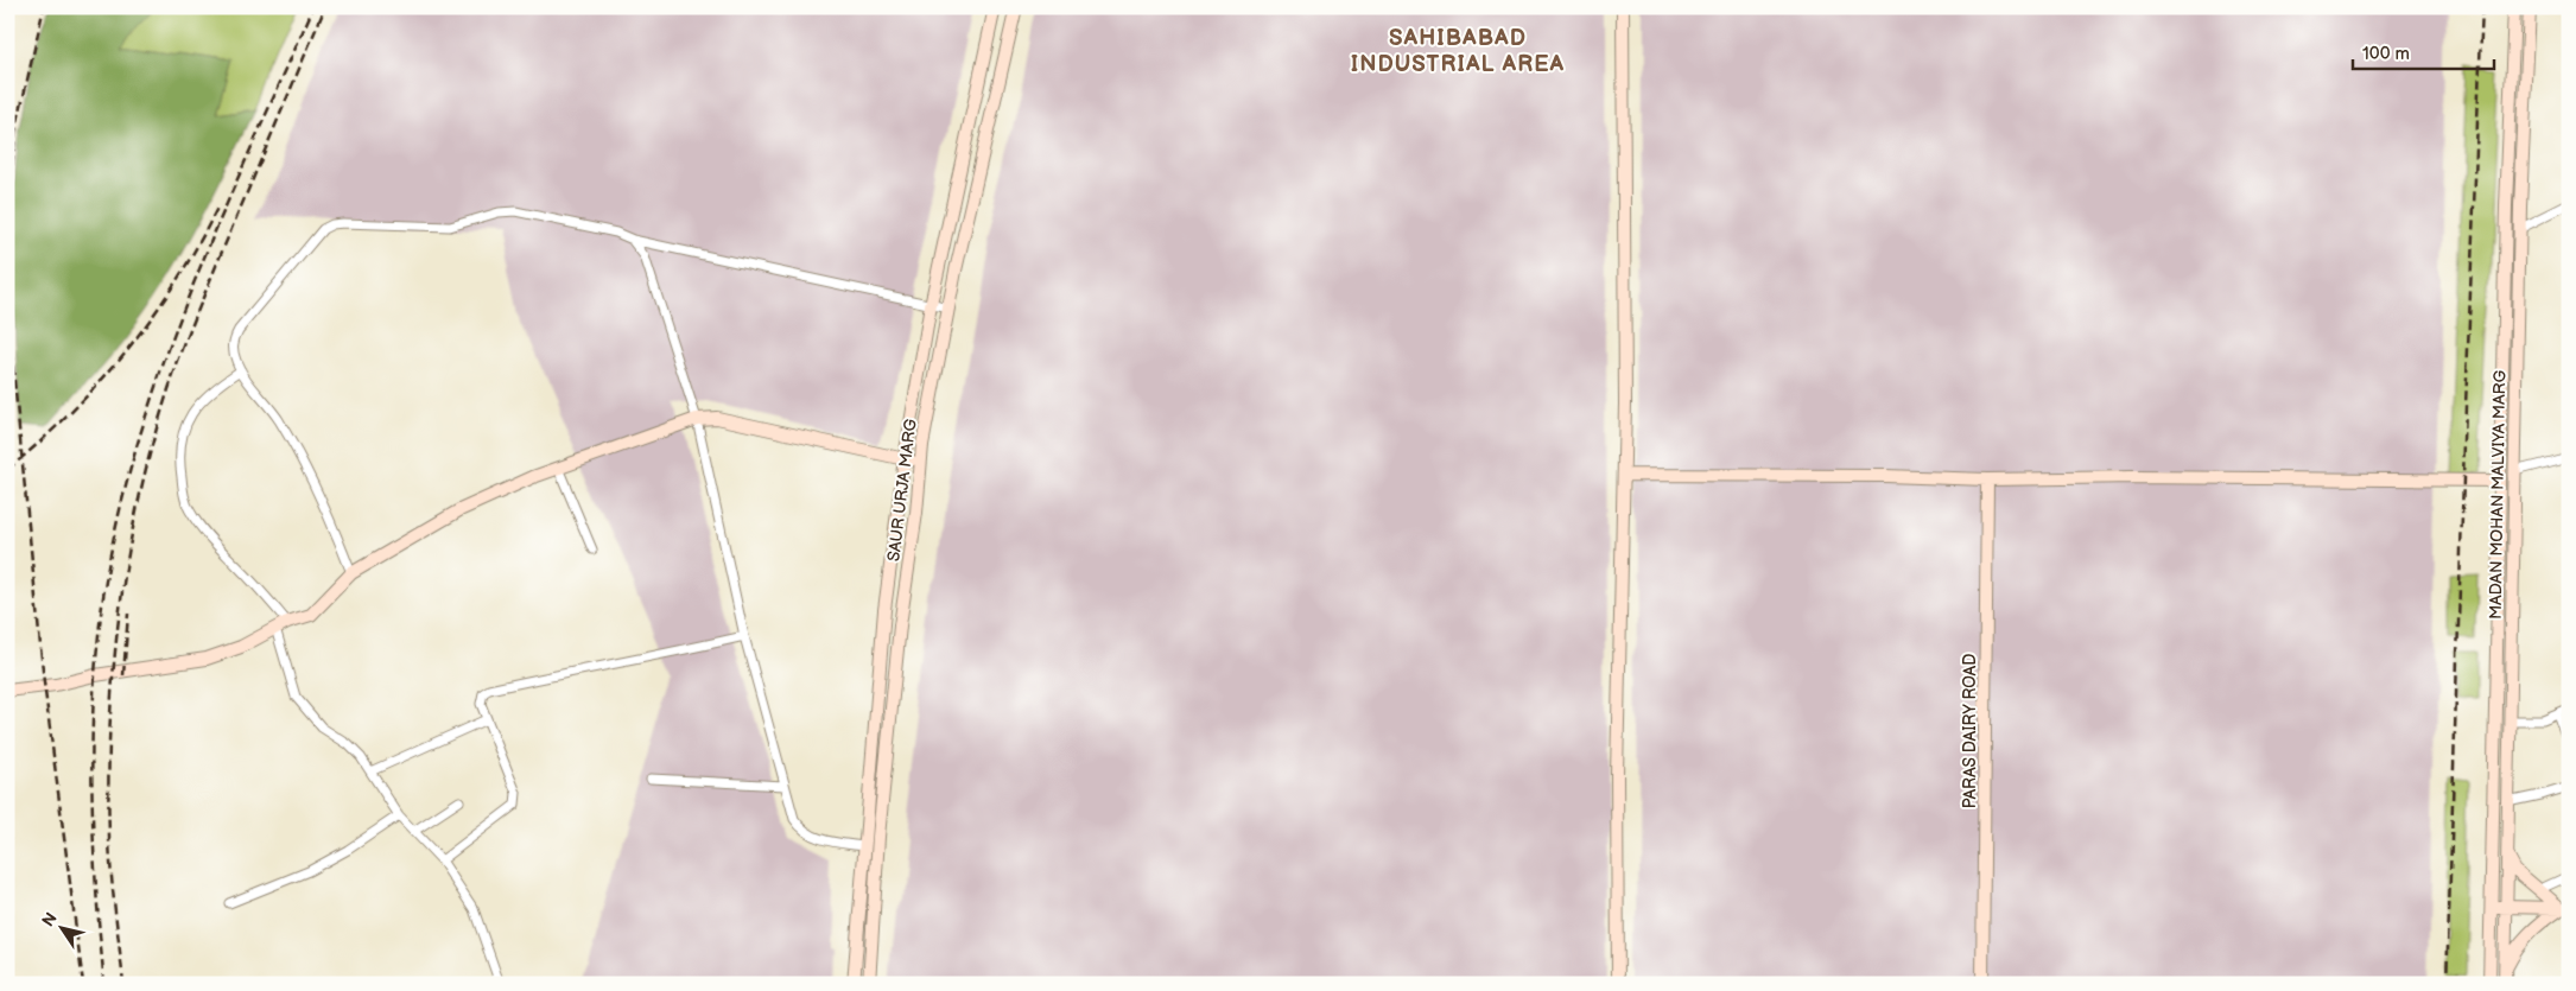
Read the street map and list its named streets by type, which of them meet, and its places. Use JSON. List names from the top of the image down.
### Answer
{
  "streets": {
    "street": ["SAUR URJA MARG", "MADAN MOHAN MALVIYA MARG", "PARAS DAIRY ROAD"]
  },
  "districts": ["SAHIBABAD INDUSTRIAL AREA"],
  "scale_bar": "100 m",
  "north": "top left"
}
